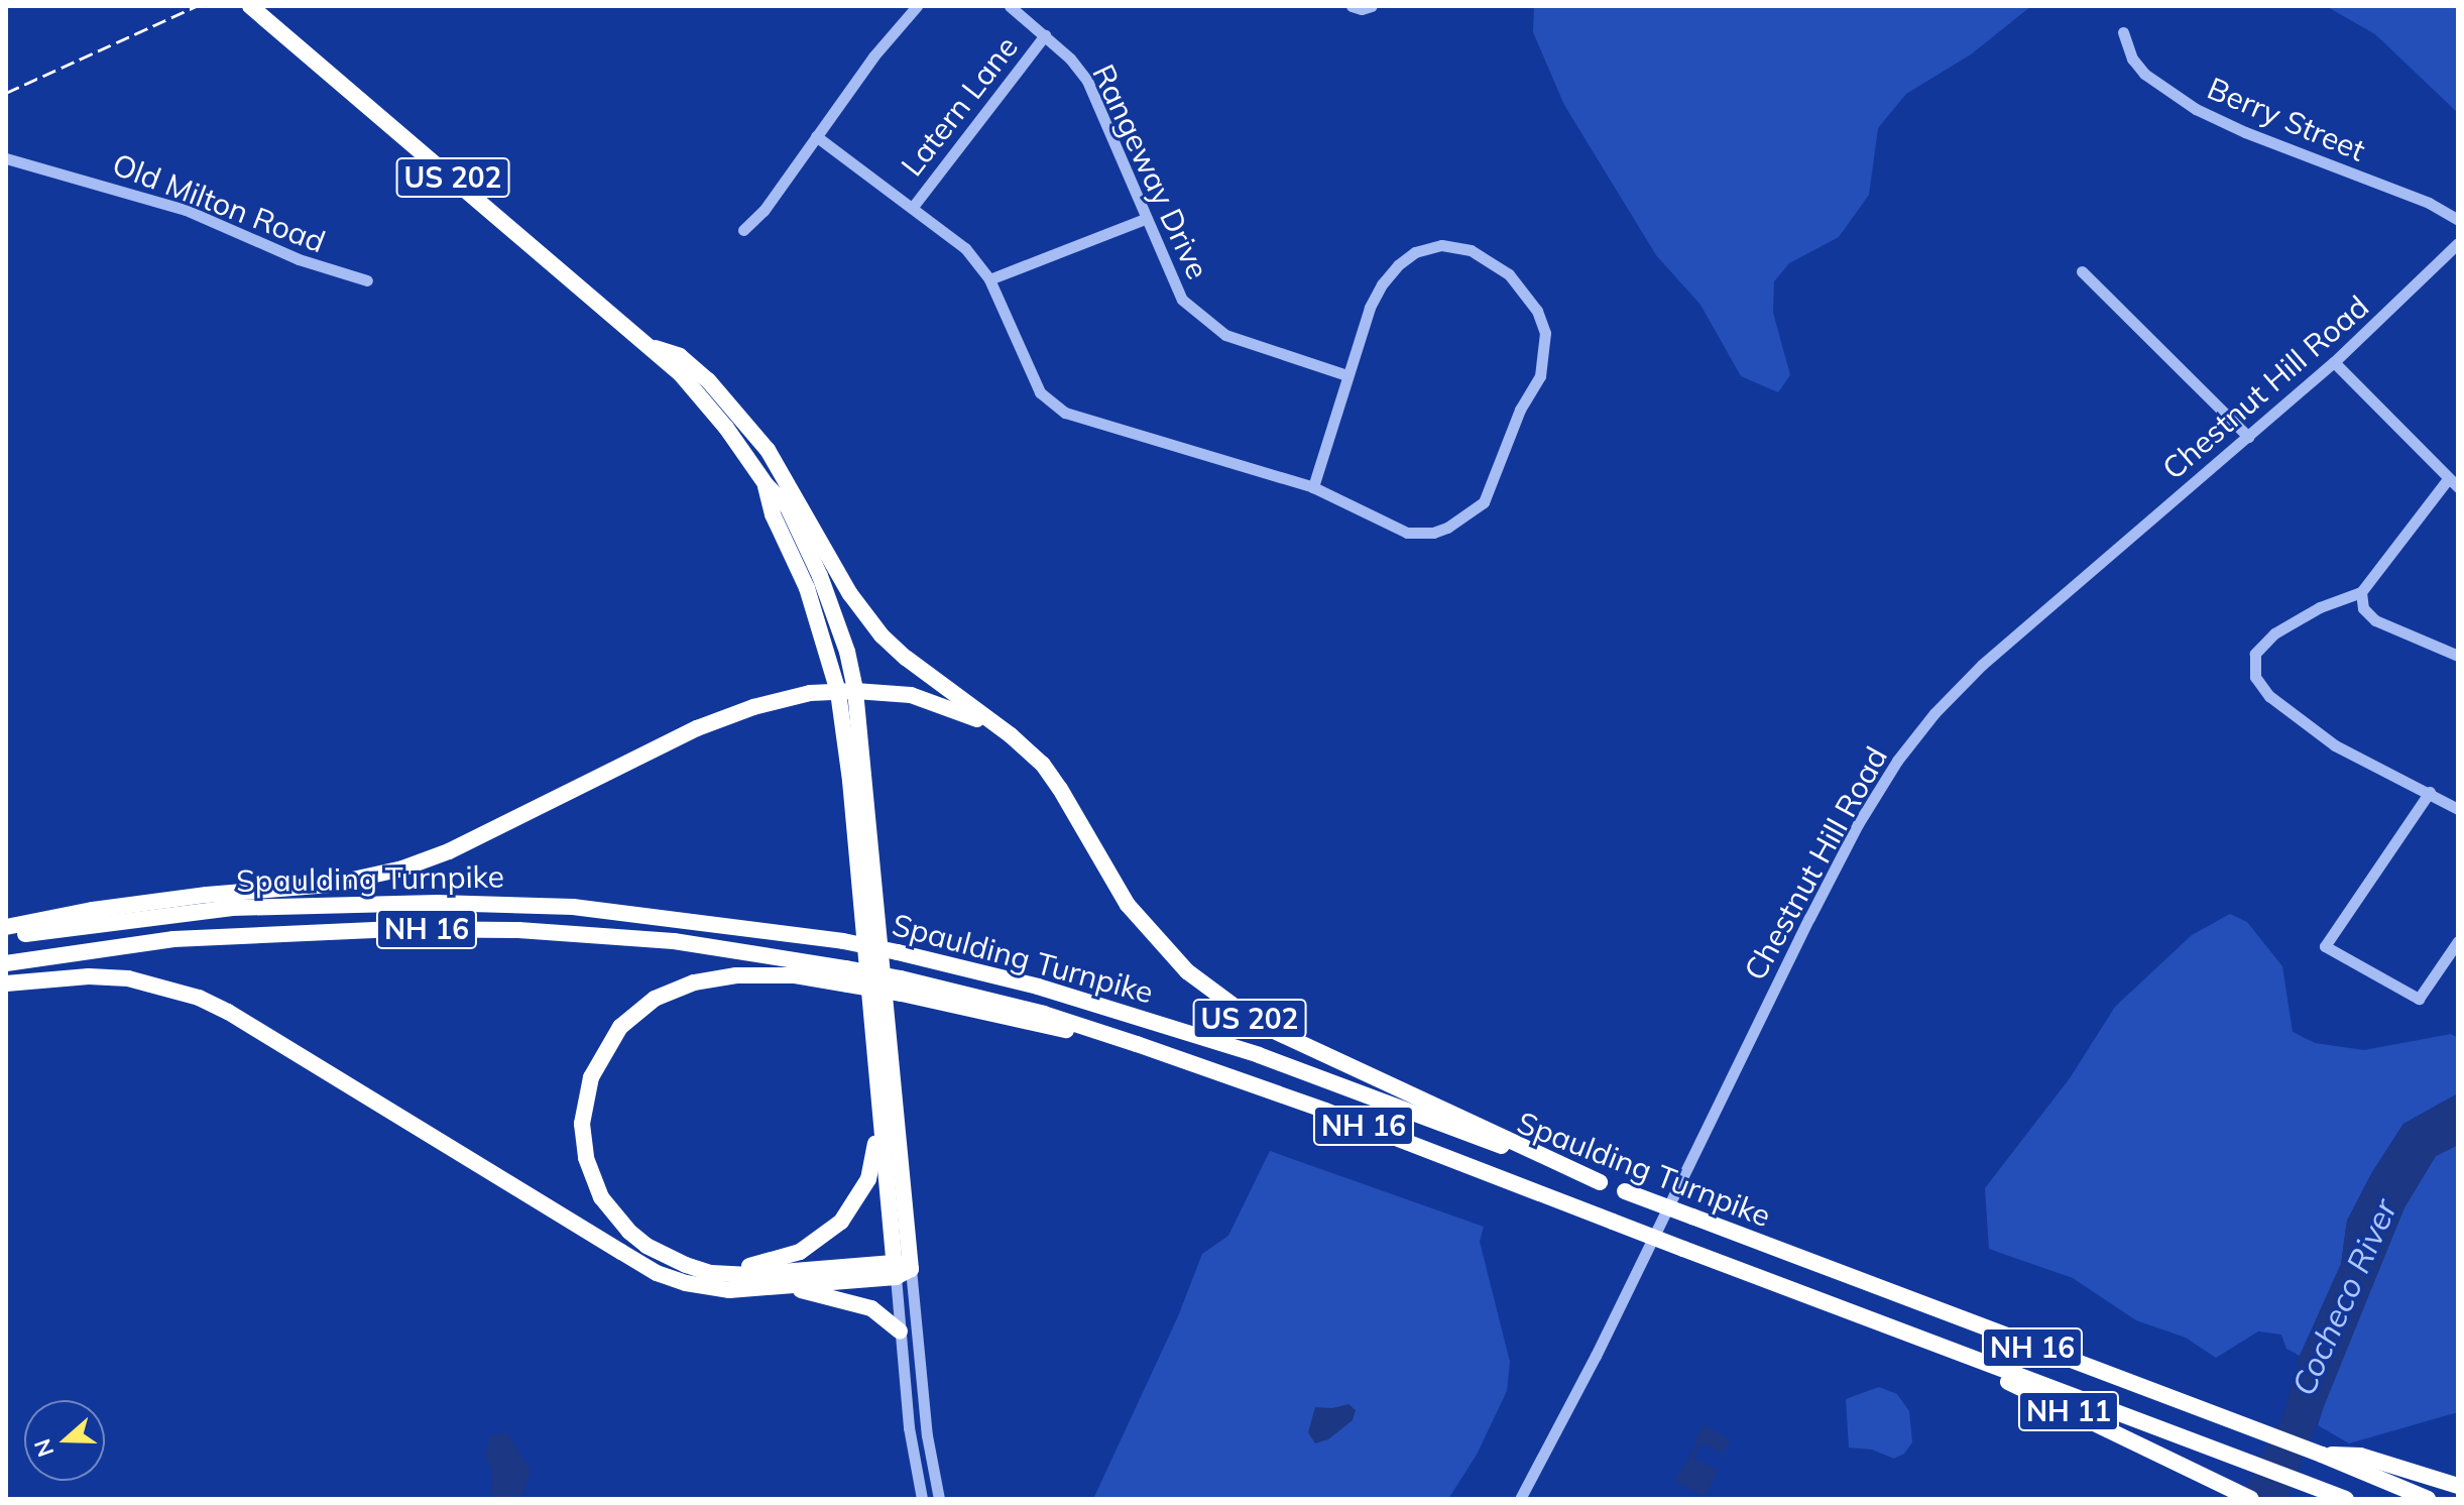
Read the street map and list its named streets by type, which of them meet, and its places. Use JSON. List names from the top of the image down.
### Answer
{
  "streets": {
    "highway": [
      "US 202",
      "Spaulding Turnpike",
      "NH 16",
      "NH 11"
    ],
    "street": [
      "Latern Lane",
      "Berry Street",
      "Rangeway Drive",
      "Old Milton Road",
      "Chestnut Hill Road"
    ]
  },
  "crossings": [
    ["Latern Lane", "Rangeway Drive"],
    ["US 202", "Spaulding Turnpike"],
    ["Spaulding Turnpike", "NH 11"]
  ],
  "water": ["Cocheco River"],
  "north": "left"
}
